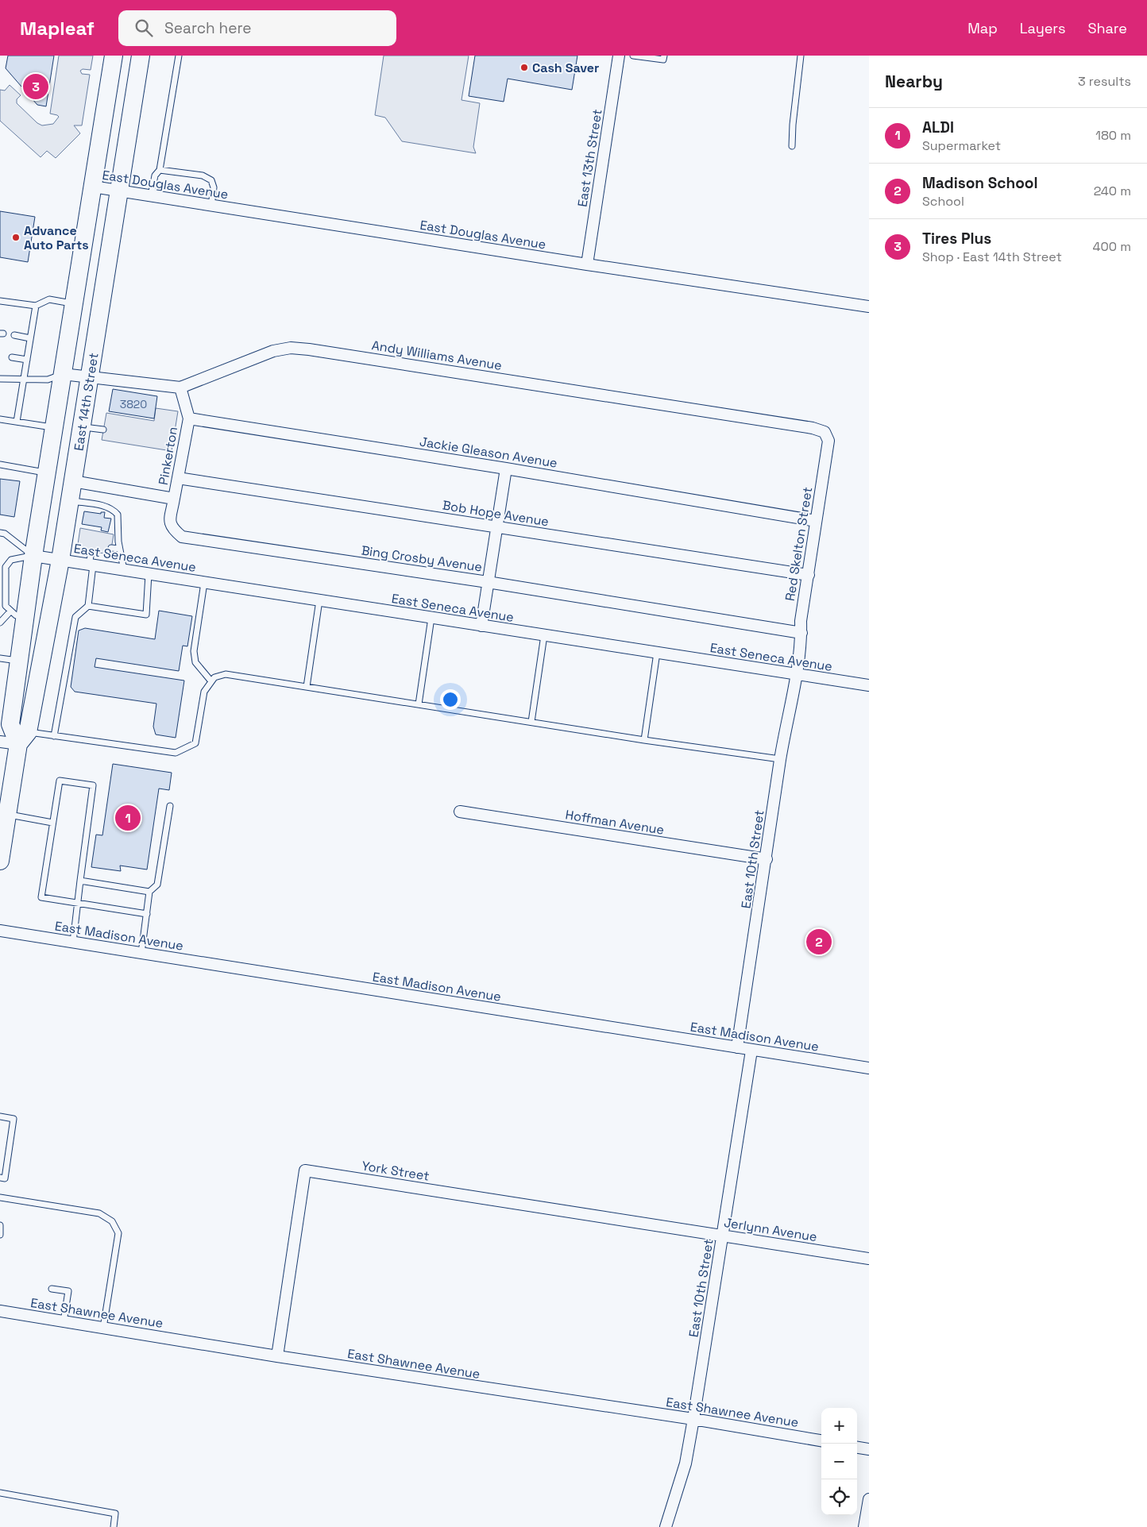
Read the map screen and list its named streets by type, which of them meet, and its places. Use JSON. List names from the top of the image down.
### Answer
{
  "streets": {
    "main road": ["East 14th Street"],
    "street": [
      "East 13th Street",
      "East Douglas Avenue",
      "Andy Williams Avenue",
      "Jackie Gleason Avenue",
      "Pinkerton",
      "Bob Hope Avenue",
      "Red Skelton Street",
      "East Seneca Avenue",
      "Bing Crosby Avenue",
      "Hoffman Avenue",
      "East 10th Street",
      "East Madison Avenue",
      "York Street",
      "Jerlynn Avenue",
      "East Shawnee Avenue"
    ]
  },
  "crossings": [
    ["East 13th Street", "East Douglas Avenue"],
    ["East Douglas Avenue", "East 14th Street"],
    ["Andy Williams Avenue", "East 14th Street"],
    ["Andy Williams Avenue", "Red Skelton Street"],
    ["East 14th Street", "East Seneca Avenue"],
    ["Jackie Gleason Avenue", "Pinkerton"],
    ["Jackie Gleason Avenue", "Red Skelton Street"],
    ["Pinkerton", "Bob Hope Avenue"],
    ["Pinkerton", "Bing Crosby Avenue"],
    ["Bob Hope Avenue", "Red Skelton Street"],
    ["Red Skelton Street", "East Seneca Avenue"],
    ["Red Skelton Street", "Bing Crosby Avenue"],
    ["Red Skelton Street", "East 10th Street"],
    ["East Seneca Avenue", "East 10th Street"],
    ["Hoffman Avenue", "East 10th Street"],
    ["East 10th Street", "East Madison Avenue"],
    ["East 10th Street", "Jerlynn Avenue"],
    ["East 10th Street", "East Shawnee Avenue"],
    ["York Street", "Jerlynn Avenue"],
    ["York Street", "East Shawnee Avenue"]
  ],
  "places": ["Cash Saver", "Advance Auto Parts"],
  "house_numbers": ["3820"],
  "page": {
    "header": "Mapleaf",
    "search": "Search here",
    "nav": ["Map", "Layers", "Share"],
    "heading": ["Nearby", "3 results"],
    "pins": ["3", "1", "2"],
    "list": [
      {
        "mark": "1",
        "name": "ALDI",
        "note": "Supermarket",
        "value": "180 m"
      },
      {
        "mark": "2",
        "name": "Madison School",
        "note": "School",
        "value": "240 m"
      },
      {
        "mark": "3",
        "name": "Tires Plus",
        "note": "Shop · East 14th Street",
        "value": "400 m"
      }
    ],
    "map_buttons": ["+", "−"]
  }
}
